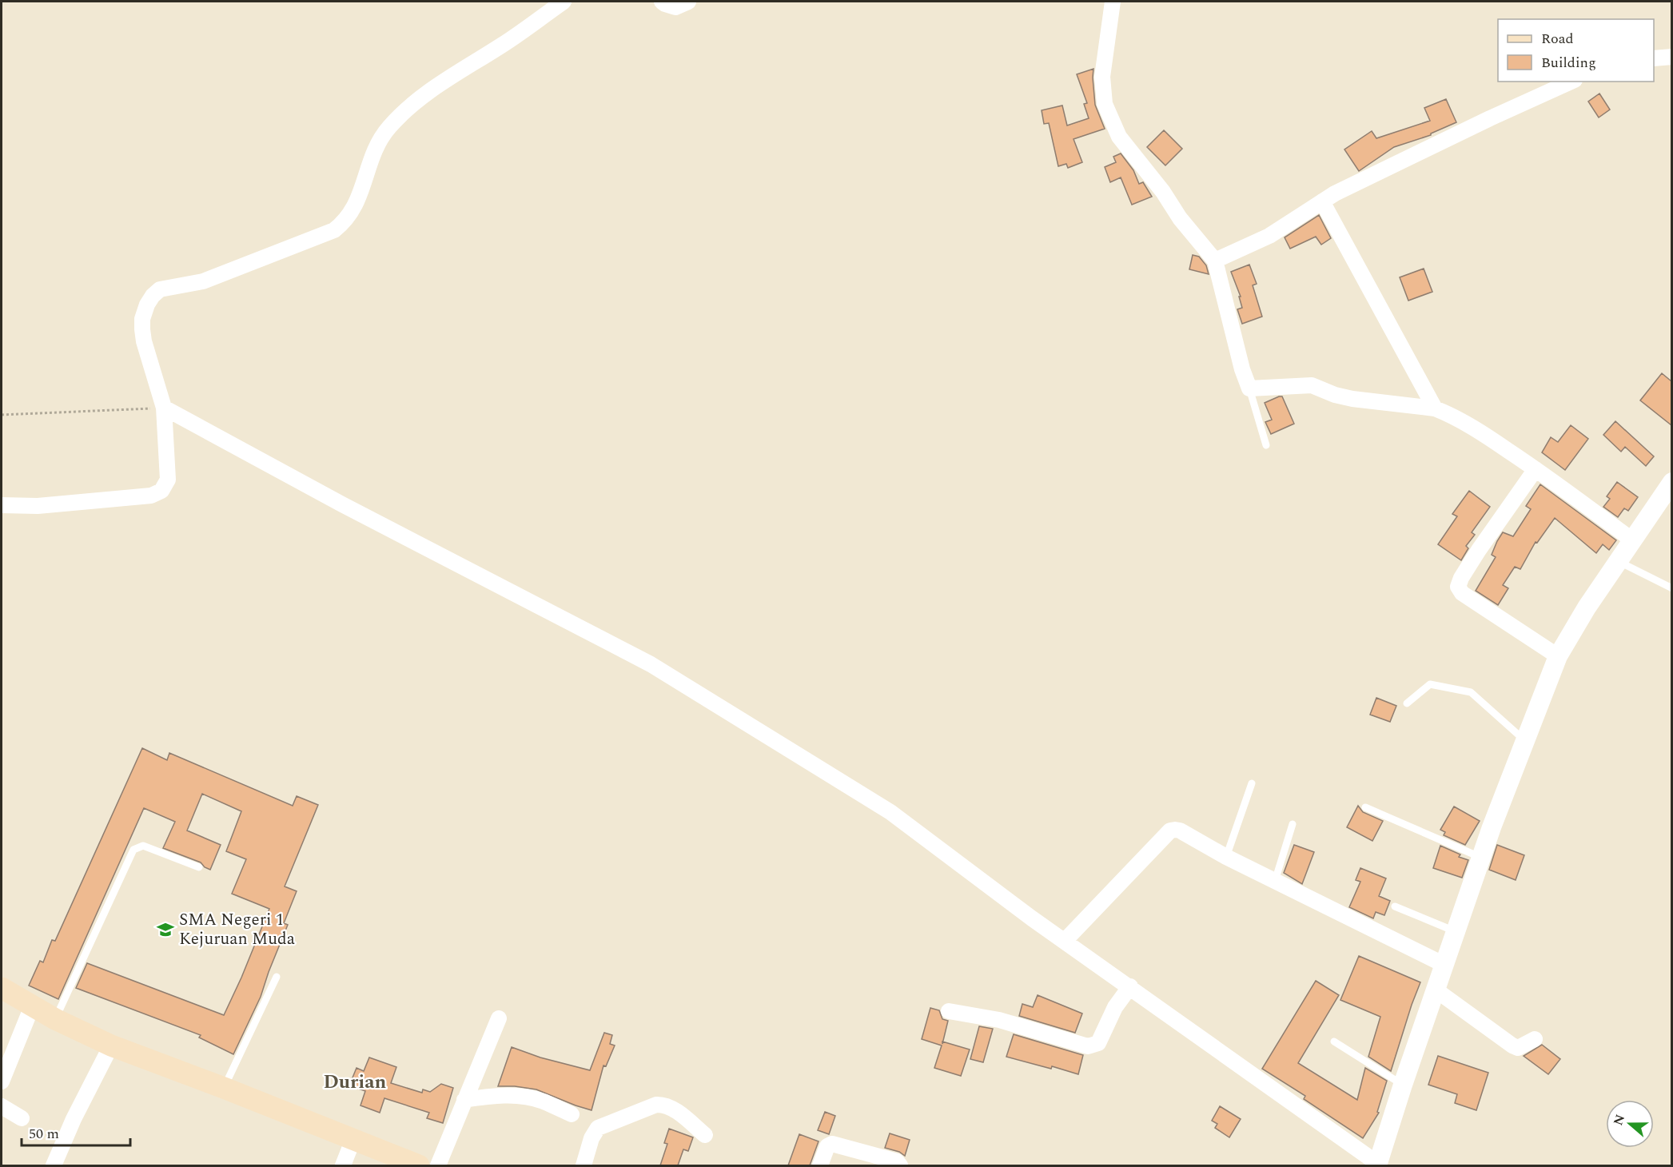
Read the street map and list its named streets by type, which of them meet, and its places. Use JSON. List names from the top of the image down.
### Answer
{
  "districts": ["Durian"],
  "places": {
    "school or university": ["SMA Negeri 1 Kejuruan Muda"]
  },
  "legend": ["Road", "Building"],
  "scale_bar": "50 m",
  "north": "left"
}
